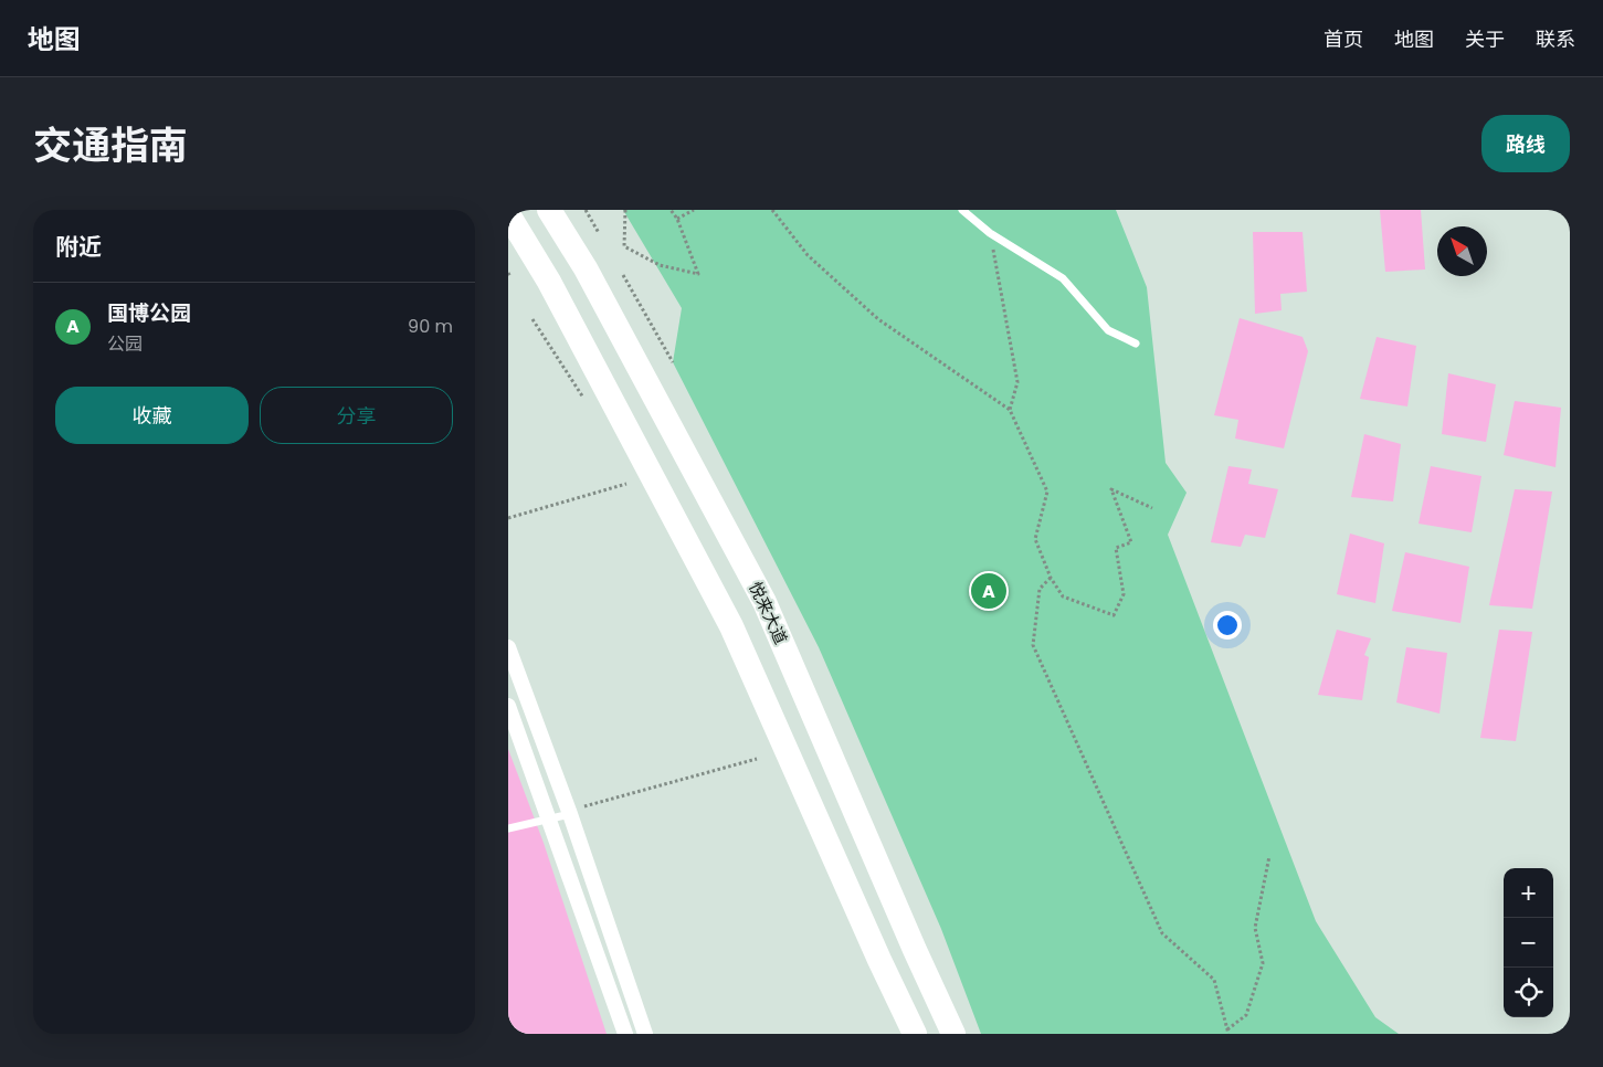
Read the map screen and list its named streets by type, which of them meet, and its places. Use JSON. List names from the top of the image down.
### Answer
{
  "streets": {
    "main road": ["悦来大道"]
  },
  "north": "top left",
  "page": {
    "header": "地图",
    "nav": [
      "首页",
      "地图",
      "关于",
      "联系"
    ],
    "title": "交通指南",
    "buttons": [
      "路线",
      ["收藏", "分享"]
    ],
    "heading": "附近",
    "list": [
      {
        "mark": "A",
        "name": "国博公园",
        "note": "公园",
        "value": "90 m"
      }
    ],
    "pins": "A",
    "map_buttons": ["+", "−"]
  }
}
